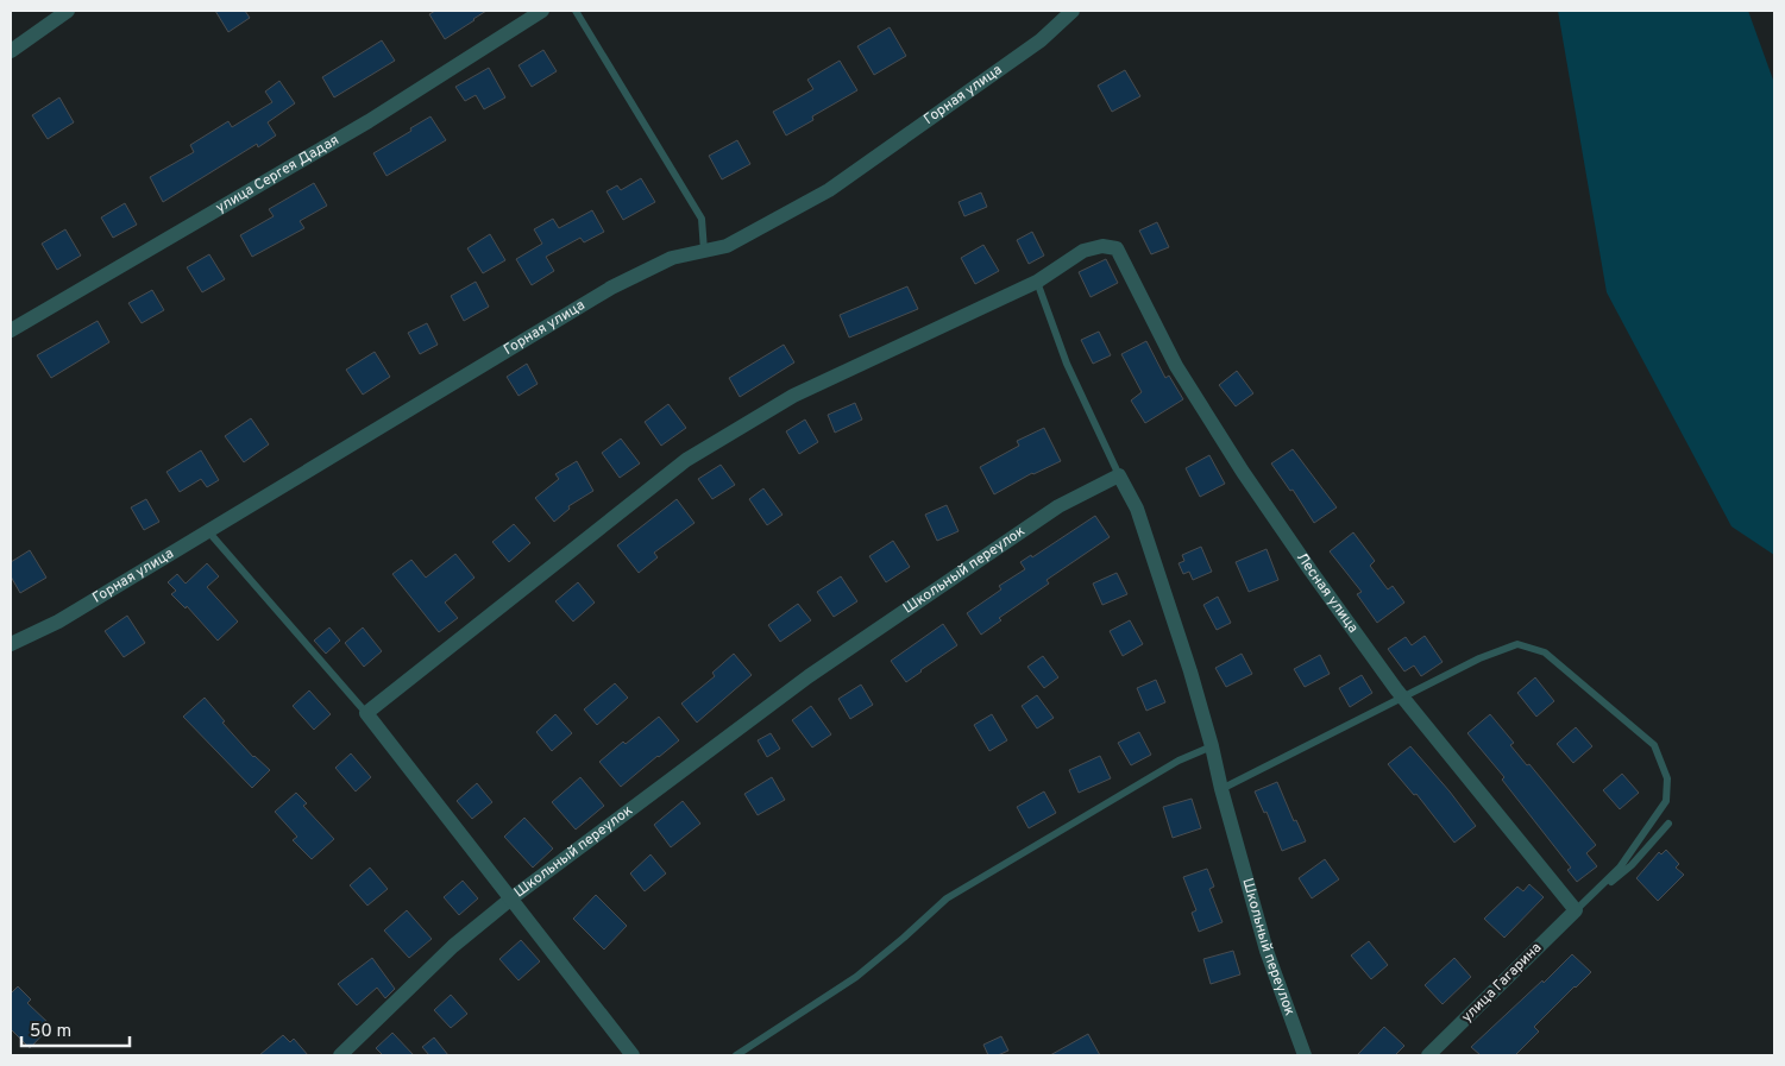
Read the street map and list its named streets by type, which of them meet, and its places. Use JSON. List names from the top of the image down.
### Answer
{
  "streets": {
    "street": [
      "Горная улица",
      "улица Сергея Дадая",
      "Школьный переулок",
      "Лесная улица",
      "улица Гагарина"
    ]
  },
  "crossings": [
    ["Лесная улица", "улица Гагарина"]
  ],
  "scale_bar": "50 m"
}
